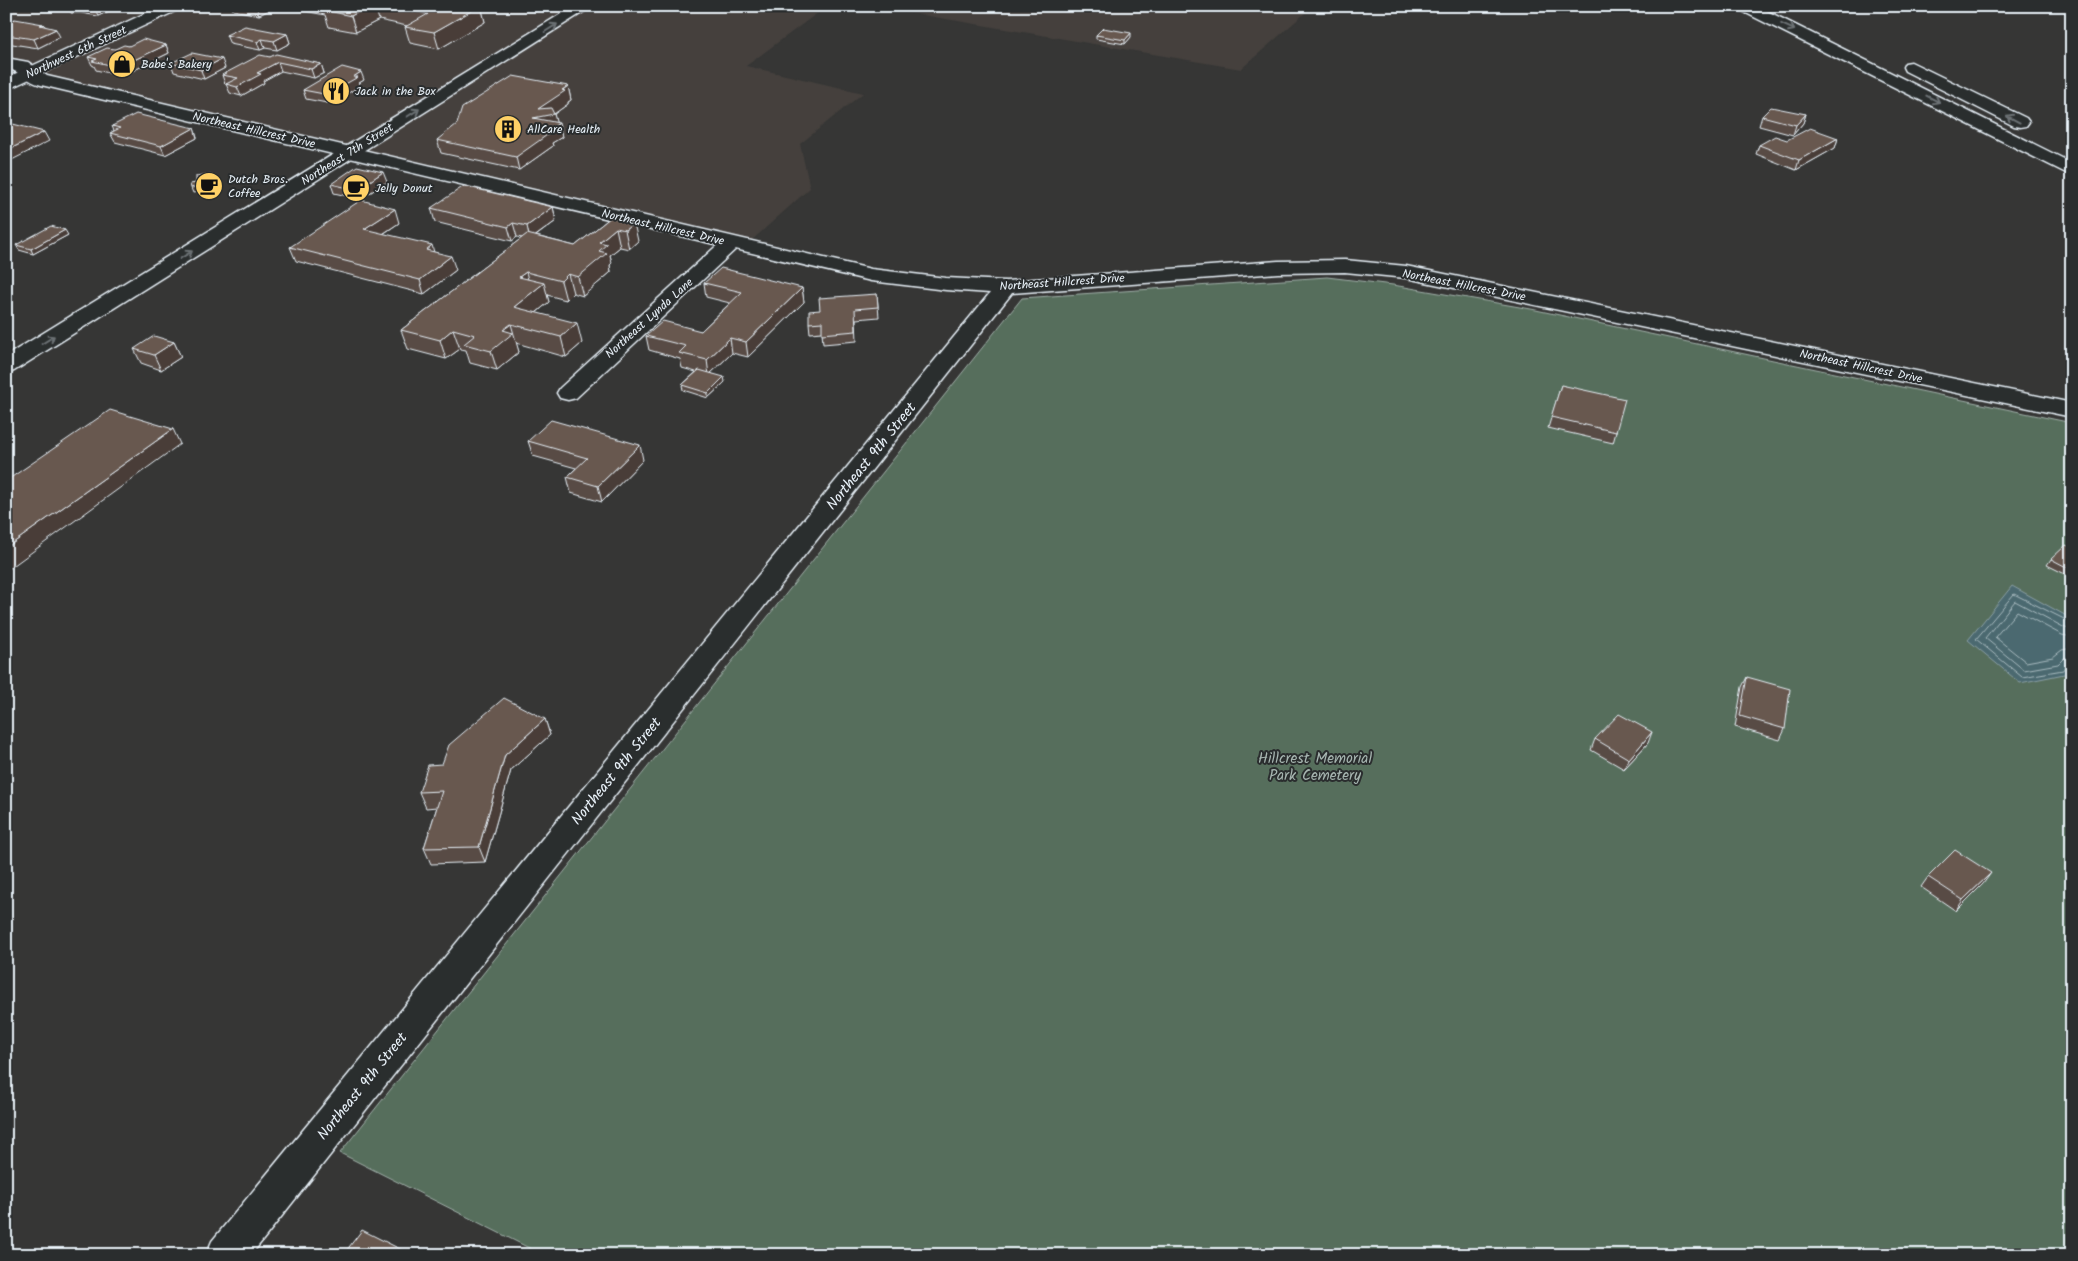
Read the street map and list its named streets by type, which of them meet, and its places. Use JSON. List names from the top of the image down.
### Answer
{
  "streets": {
    "main road": [
      "Northwest 6th Street",
      "Northeast Hillcrest Drive",
      "Northeast 7th Street",
      "Northeast Lynda Lane",
      "Northeast 9th Street"
    ]
  },
  "crossings": [
    ["Northwest 6th Street", "Northeast Hillcrest Drive"],
    ["Northeast Hillcrest Drive", "Northeast 7th Street"],
    ["Northeast Hillcrest Drive", "Northeast Lynda Lane"],
    ["Northeast Hillcrest Drive", "Northeast 9th Street"]
  ],
  "one_way": ["Northeast 7th Street"],
  "parks": ["Hillcrest Memorial Park Cemetery"],
  "places": {
    "shop": ["Babe's Bakery"],
    "restaurant": ["Jack in the Box"],
    "building": ["AllCare Health"],
    "cafe": ["Dutch Bros. Coffee", "Jelly Donut"]
  }
}
